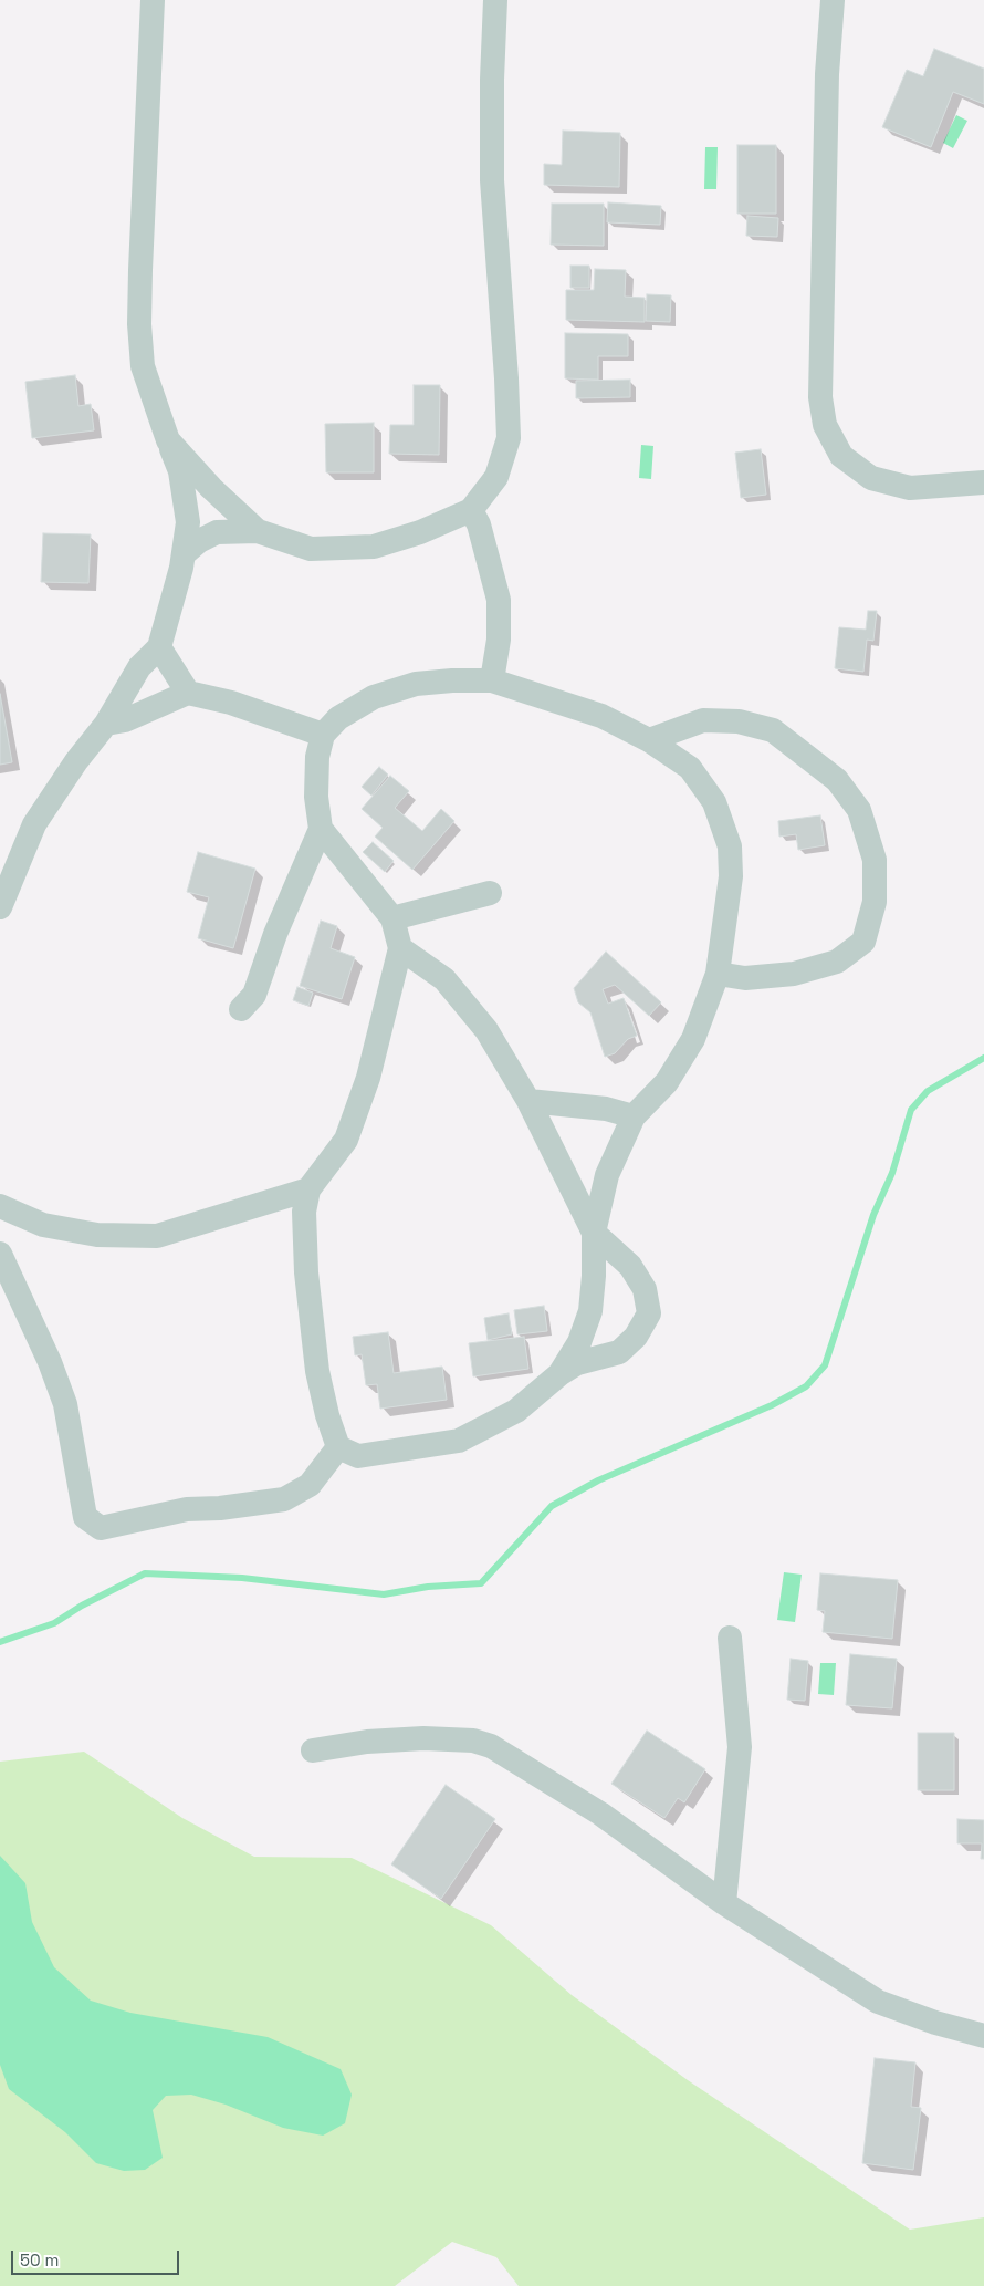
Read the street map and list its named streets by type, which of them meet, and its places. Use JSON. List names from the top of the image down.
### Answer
{
  "scale_bar": "50 m"
}
